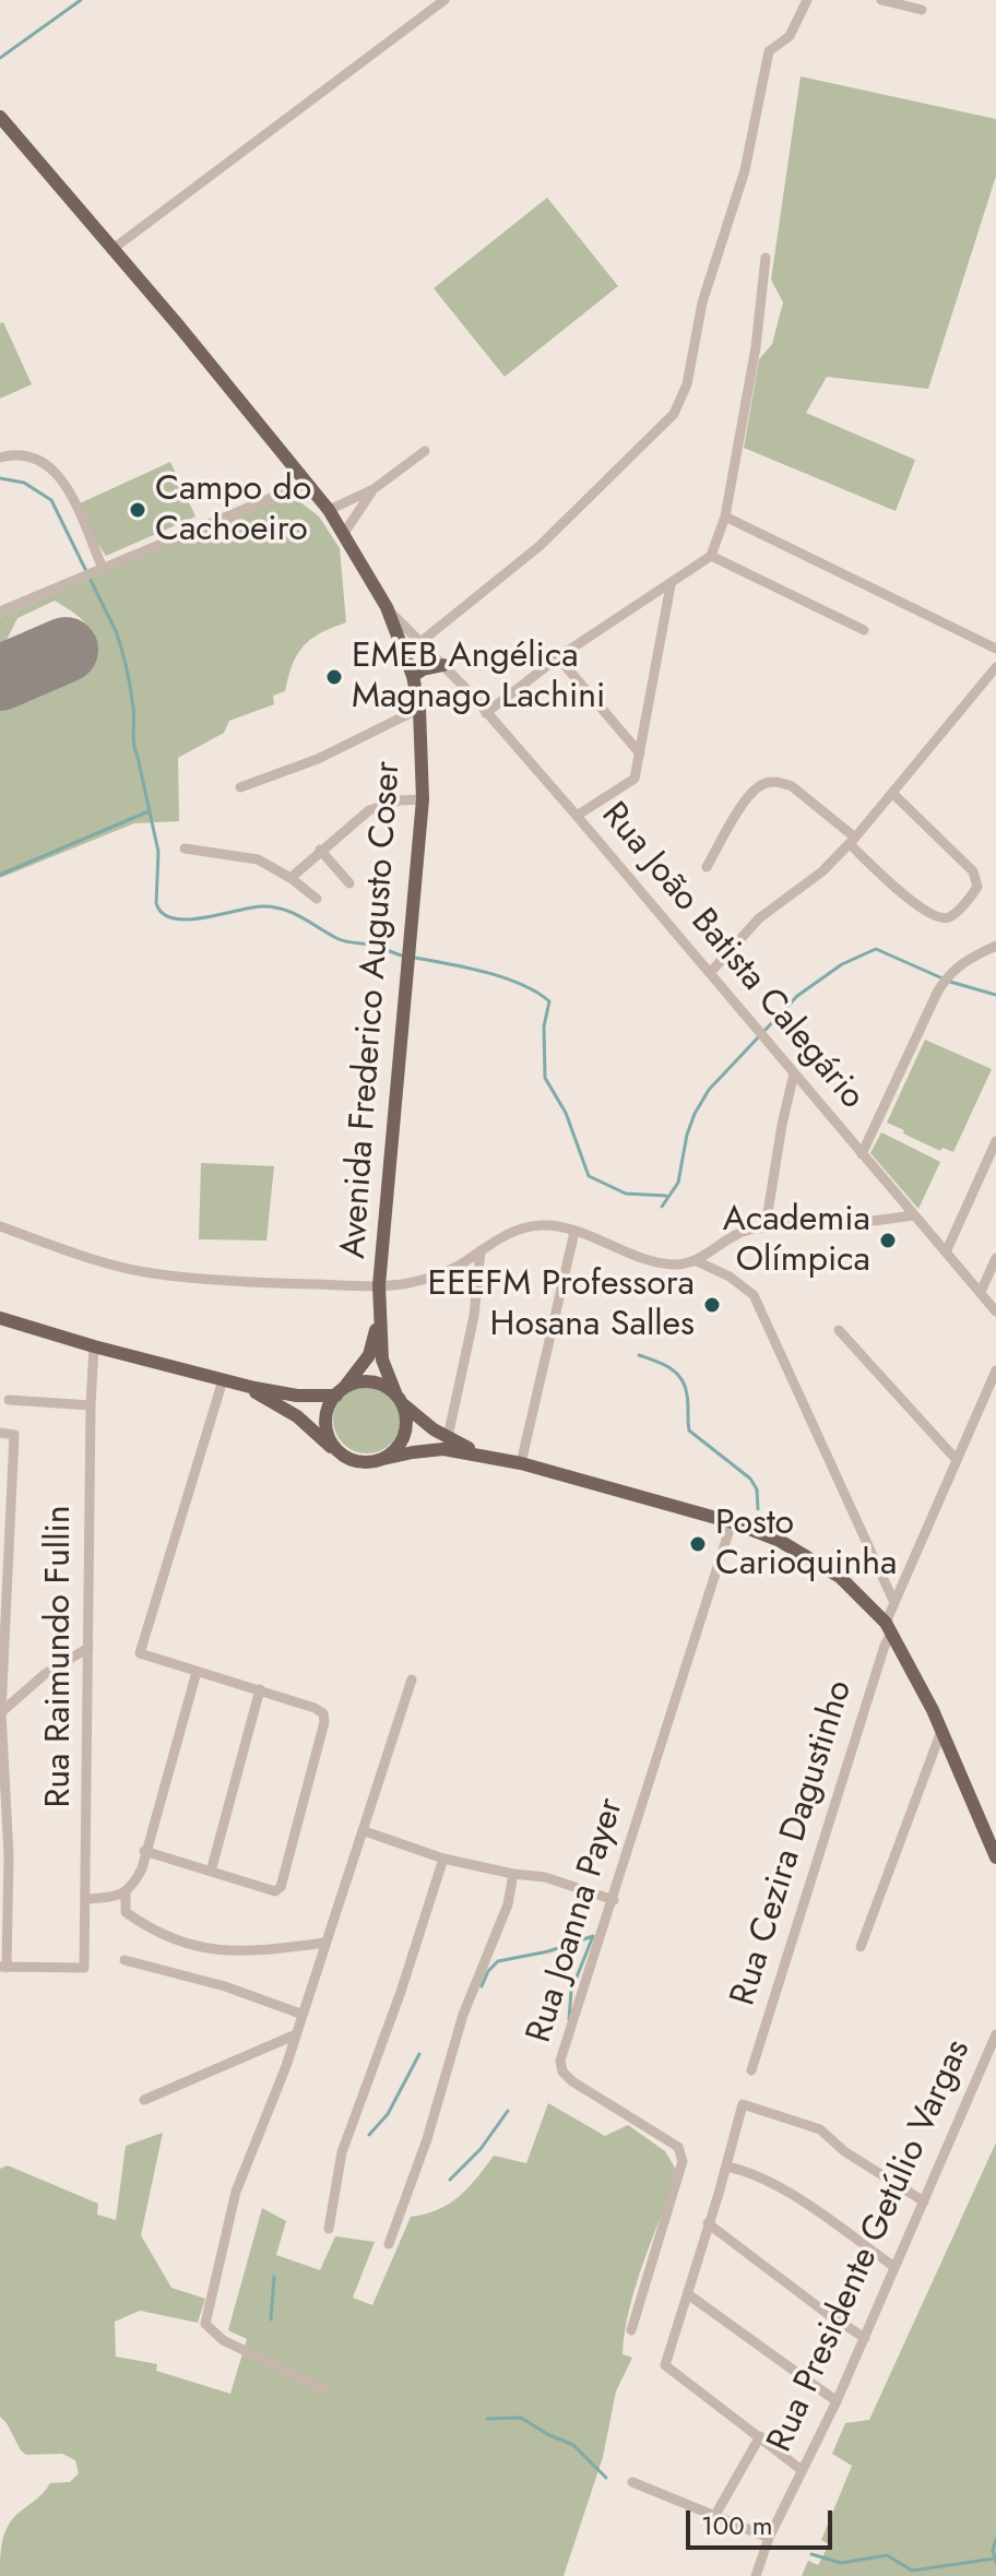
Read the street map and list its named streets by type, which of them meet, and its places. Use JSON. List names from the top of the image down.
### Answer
{
  "streets": {
    "main road": ["Avenida Frederico Augusto Coser"],
    "street": [
      "Rua João Batista Calegário",
      "Rua Raimundo Fullin",
      "Rua Cezira Dagustinho",
      "Rua Joanna Payer",
      "Rua Presidente Getúlio Vargas"
    ]
  },
  "crossings": [
    ["Rua João Batista Calegário", "Avenida Frederico Augusto Coser"]
  ],
  "places": [
    "Campo do Cachoeiro",
    "EMEB Angélica Magnago Lachini",
    "Academia Olímpica",
    "EEEFM Professora Hosana Salles",
    "Posto Carioquinha"
  ],
  "scale_bar": "100 m"
}
